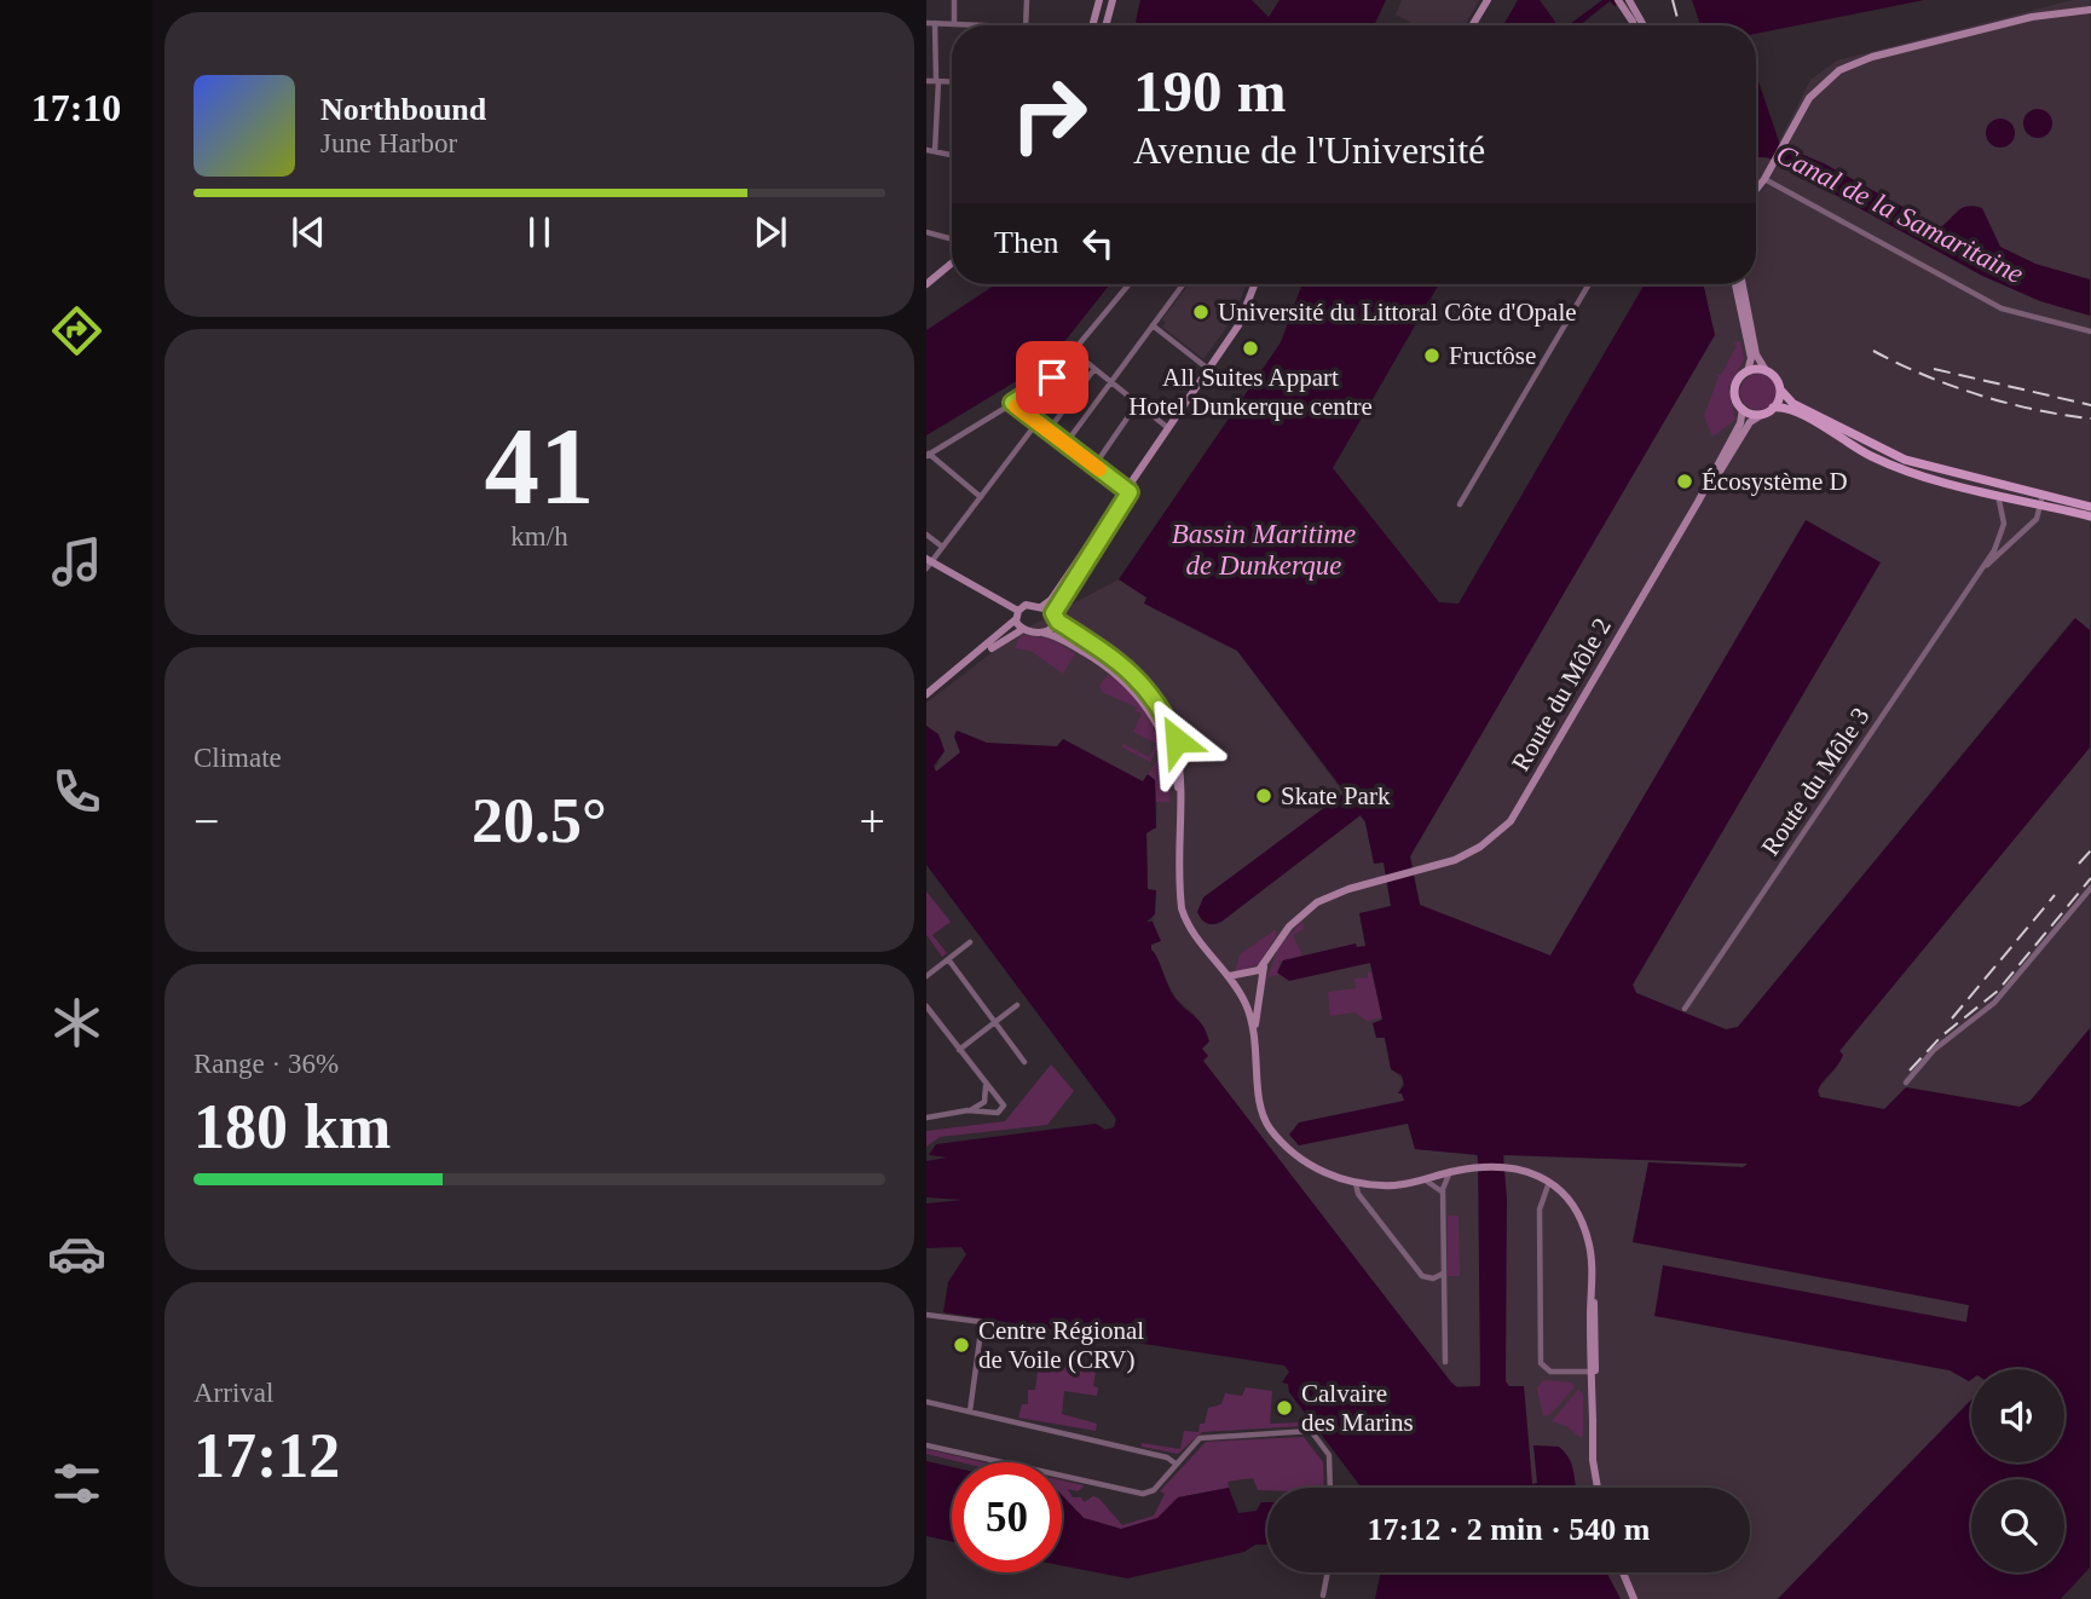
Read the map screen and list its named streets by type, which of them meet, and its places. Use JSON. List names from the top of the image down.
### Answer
{
  "streets": {
    "street": ["Route du Môle 2", "Route du Môle 3"]
  },
  "water": ["Canal de la Samaritaine", "Bassin Maritime de Dunkerque"],
  "places": [
    "Université du Littoral Côte d'Opale",
    "All Suites Appart Hotel Dunkerque centre",
    "Fructôse",
    "Écosystème D",
    "Skate Park",
    "Centre Régional de Voile (CRV)",
    "Calvaire des Marins"
  ],
  "page": {
    "tabs": "17:10",
    "turn": ["190 m", "Avenue de l'Université"],
    "song": ["Northbound", "June Harbor"],
    "then": "Then",
    "tile": [
      ["41", "km/h"],
      "Climate",
      ["Range · 36%", "180 km"],
      ["Arrival", "17:12"]
    ],
    "heat": ["−", "20.5°", "+"],
    "limit": "50",
    "trip": "17:12 · 2 min · 540 m"
  }
}
